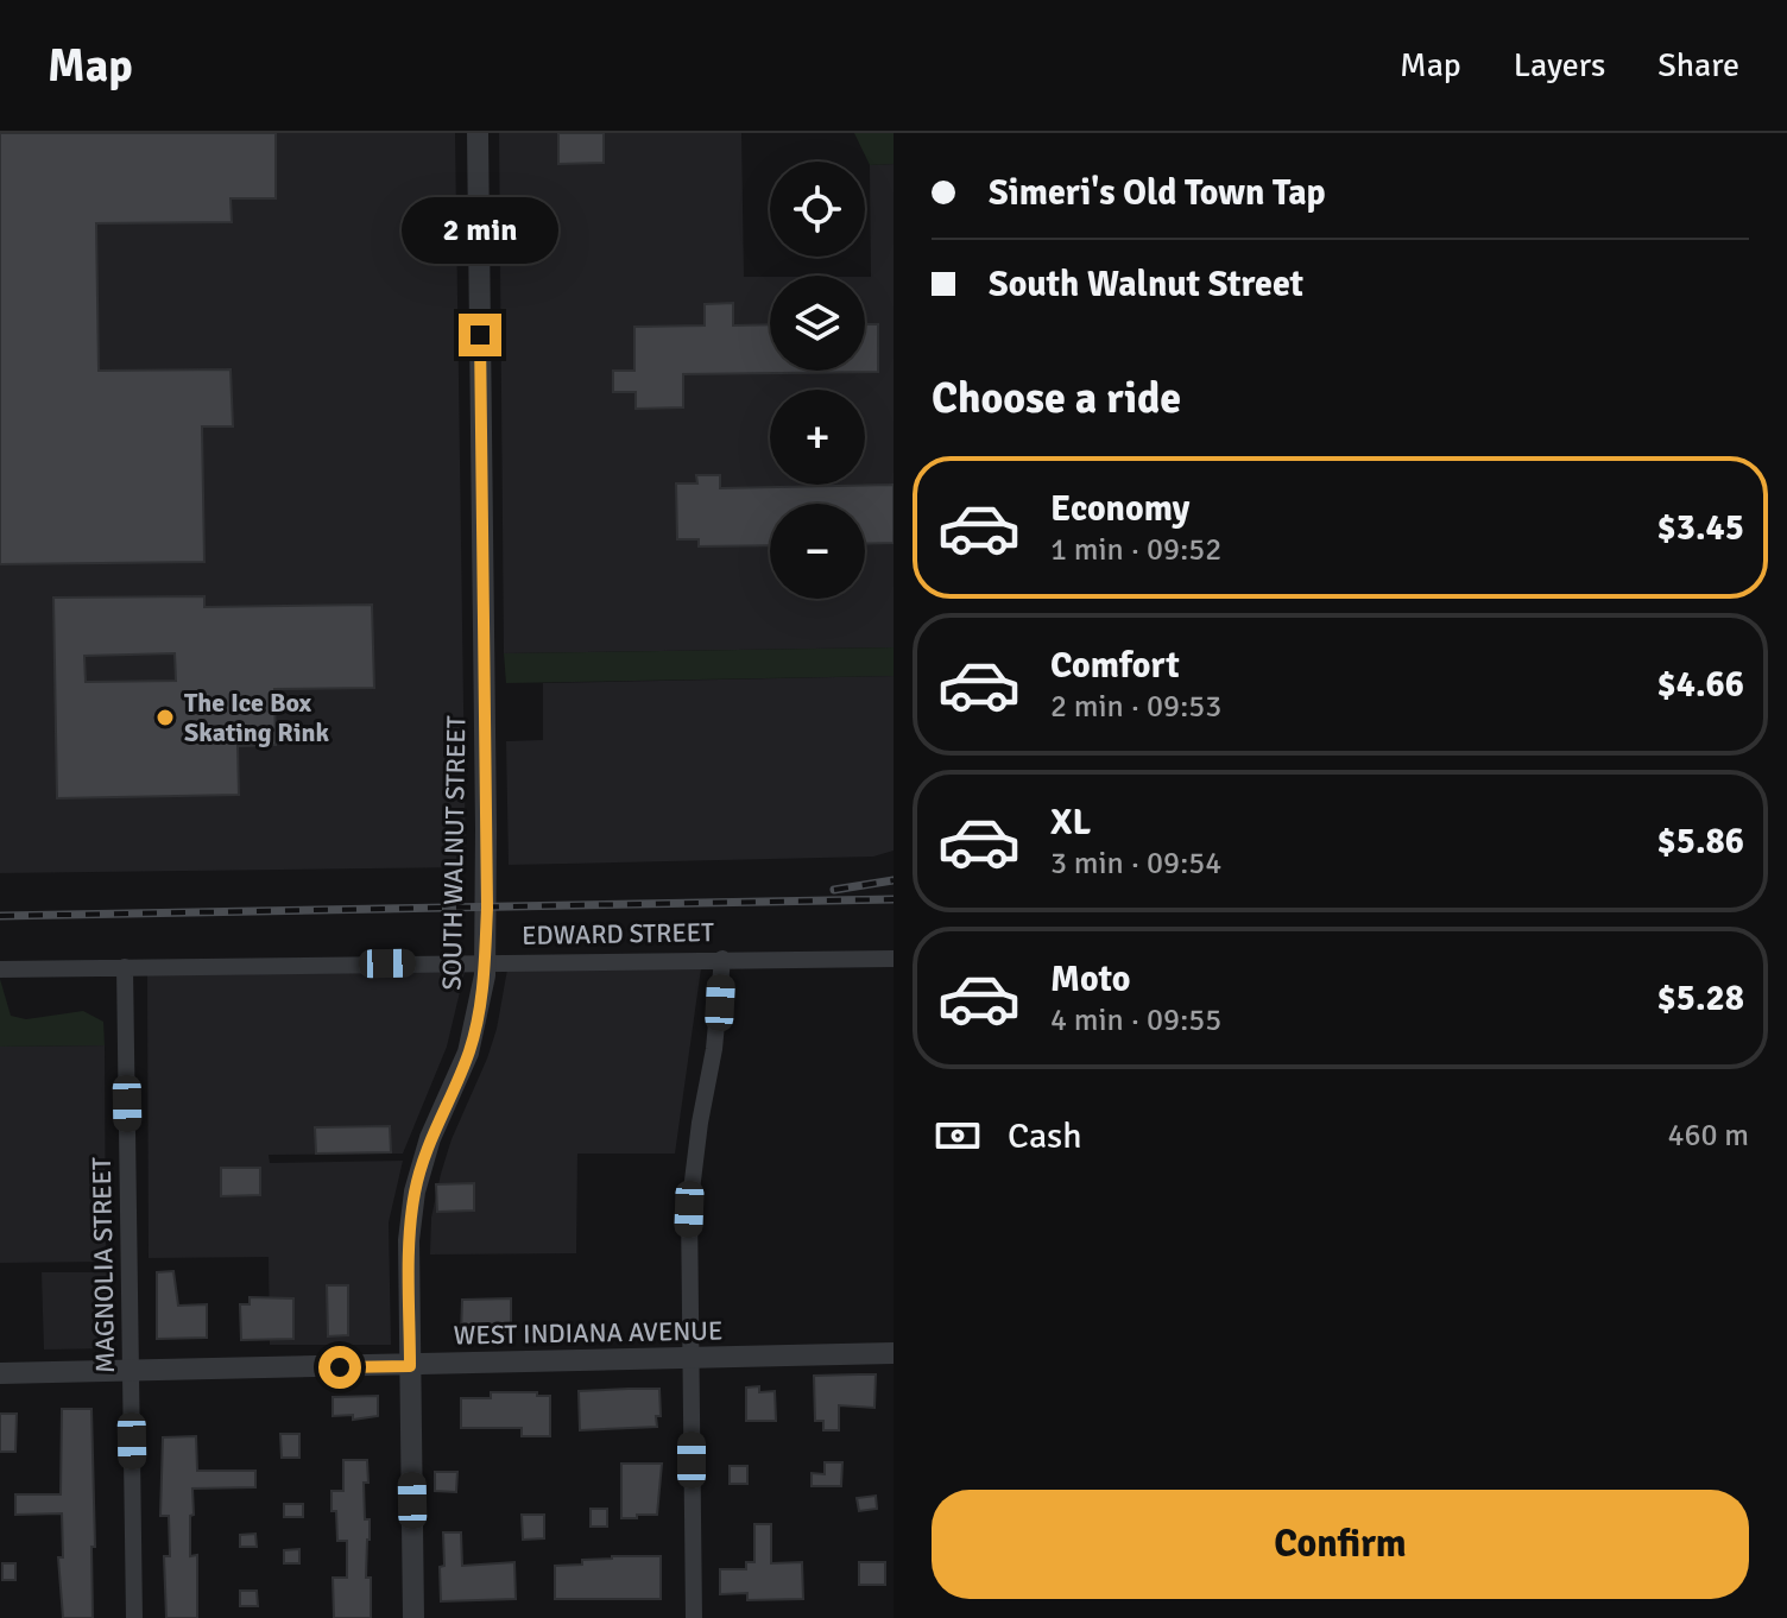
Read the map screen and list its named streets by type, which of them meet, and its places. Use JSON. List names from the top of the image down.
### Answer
{
  "streets": {
    "street": [
      "SOUTH WALNUT STREET",
      "EDWARD STREET",
      "MAGNOLIA STREET",
      "WEST INDIANA AVENUE"
    ]
  },
  "crossings": [
    ["SOUTH WALNUT STREET", "EDWARD STREET"],
    ["SOUTH WALNUT STREET", "WEST INDIANA AVENUE"],
    ["EDWARD STREET", "MAGNOLIA STREET"],
    ["MAGNOLIA STREET", "WEST INDIANA AVENUE"]
  ],
  "places": ["The Ice Box Skating Rink"],
  "page": {
    "header": "Map",
    "nav": ["Map", "Layers", "Share"],
    "banner": ["Simeri's Old Town Tap", "South Walnut Street"],
    "map_buttons": ["+", "−"],
    "bubble": "2 min",
    "heading": "Choose a ride",
    "list": [
      {
        "name": "Economy",
        "note": "1 min · 09:52",
        "value": "$3.45"
      },
      {
        "name": "Comfort",
        "note": "2 min · 09:53",
        "value": "$4.66"
      },
      {
        "name": "XL",
        "note": "3 min · 09:54",
        "value": "$5.86"
      },
      {
        "name": "Moto",
        "note": "4 min · 09:55",
        "value": "$5.28"
      }
    ],
    "pay": ["Cash", "460 m"],
    "buttons": "Confirm"
  }
}
